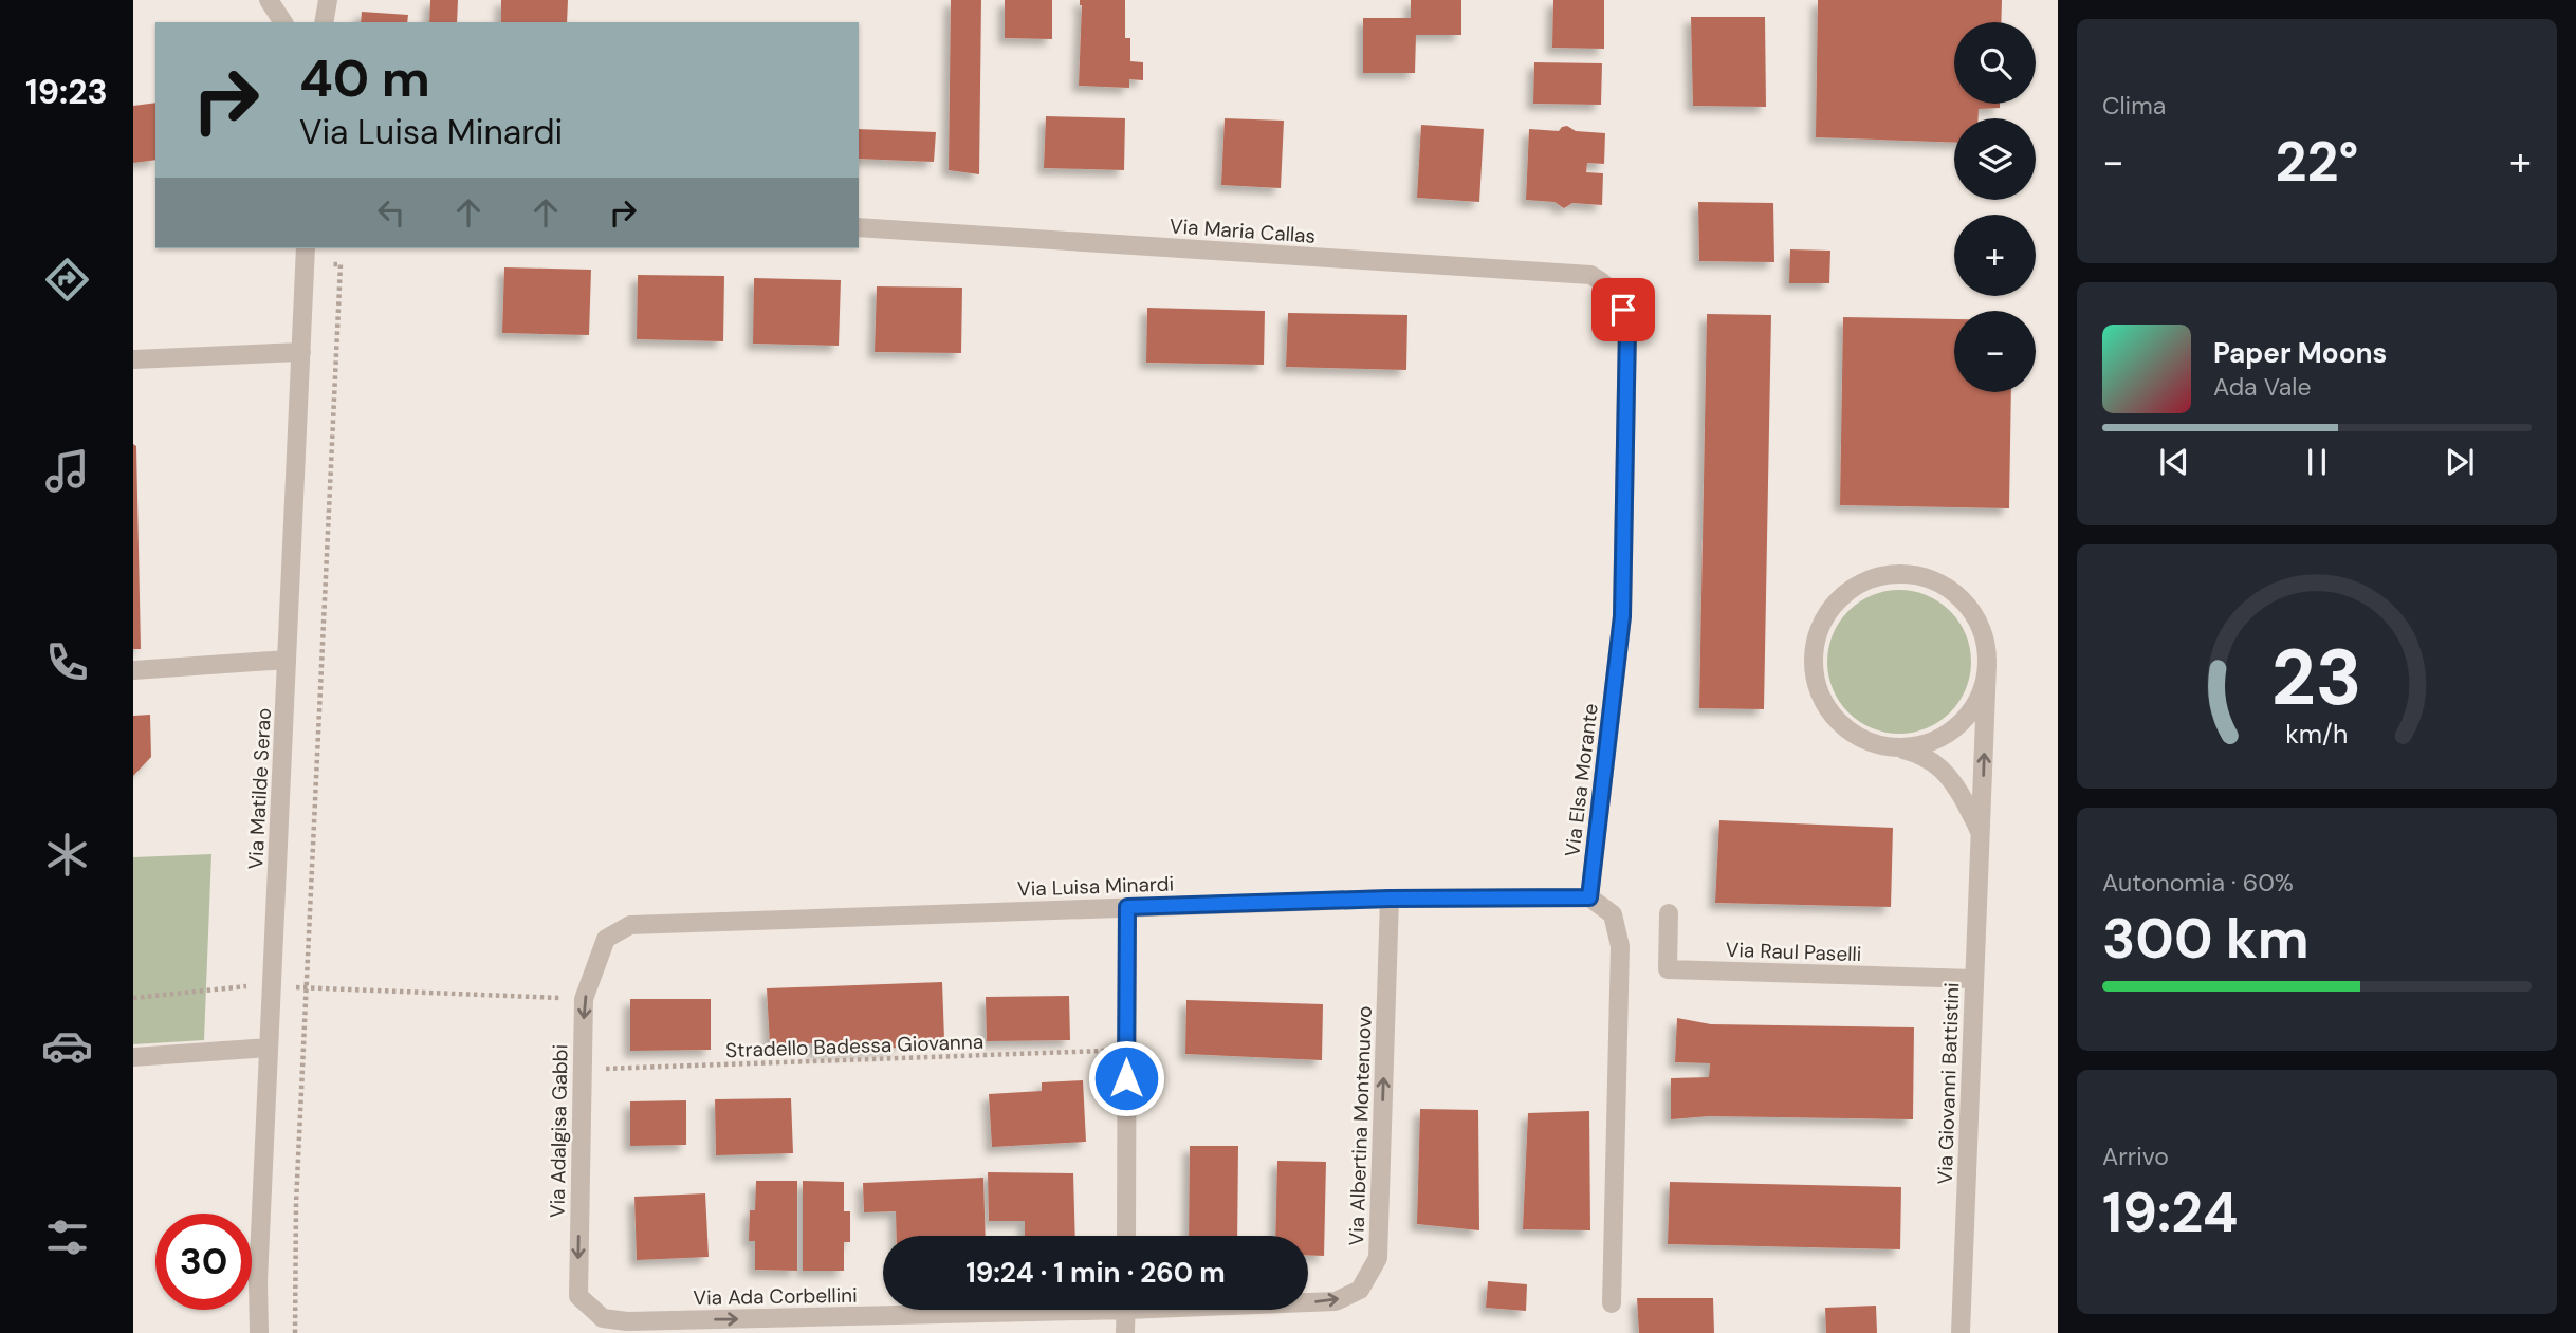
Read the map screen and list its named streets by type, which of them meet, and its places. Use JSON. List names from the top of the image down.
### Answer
{
  "streets": {
    "street": [
      "Via Maria Callas",
      "Via Elsa Morante",
      "Via Matilde Serao",
      "Via Luisa Minardi",
      "Via Raul Paselli",
      "Via Giovanni Battistini",
      "Via Albertina Montenuovo",
      "Via Adalgisa Gabbi",
      "Via Ada Corbellini"
    ],
    "path": ["Stradello Badessa Giovanna"]
  },
  "crossings": [
    ["Via Maria Callas", "Via Elsa Morante"],
    ["Via Elsa Morante", "Via Luisa Minardi"],
    ["Via Luisa Minardi", "Via Albertina Montenuovo"],
    ["Via Luisa Minardi", "Via Adalgisa Gabbi"],
    ["Via Raul Paselli", "Via Giovanni Battistini"],
    ["Stradello Badessa Giovanna", "Via Adalgisa Gabbi"],
    ["Via Adalgisa Gabbi", "Via Ada Corbellini"]
  ],
  "one_way": ["Via Albertina Montenuovo", "Via Adalgisa Gabbi", "Via Ada Corbellini"],
  "page": {
    "tabs": "19:23",
    "tile": [
      "Clima",
      ["Autonomia · 60%", "300 km"],
      ["Arrivo", "19:24"]
    ],
    "map_buttons": ["+", "−"],
    "turn": ["40 m", "Via Luisa Minardi"],
    "heat": ["−", "22°", "+"],
    "song": ["Paper Moons", "Ada Vale"],
    "limit": "30",
    "trip": "19:24 · 1 min · 260 m",
    "gauge": ["23", "km/h"]
  }
}
